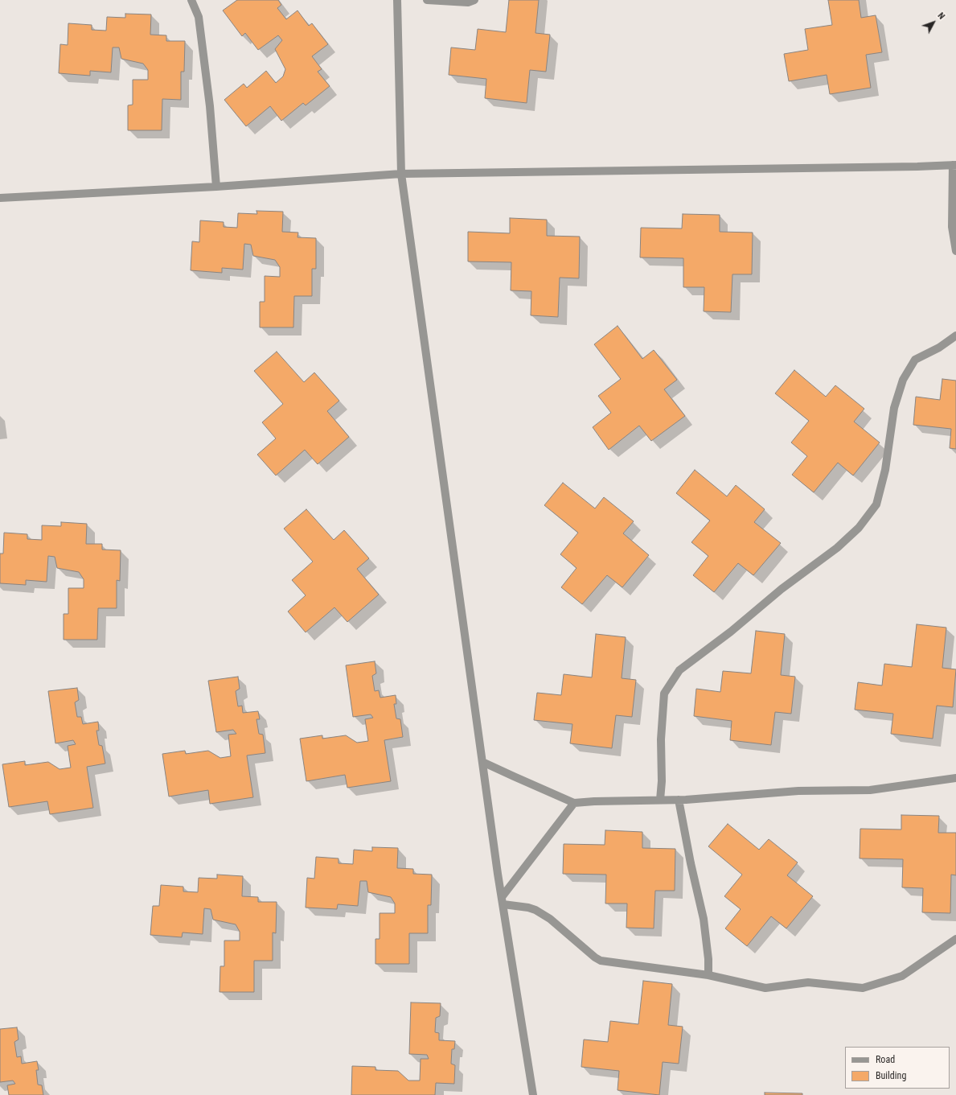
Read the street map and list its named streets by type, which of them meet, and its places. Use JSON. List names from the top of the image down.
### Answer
{
  "legend": ["Road", "Building"],
  "north": "top right"
}
